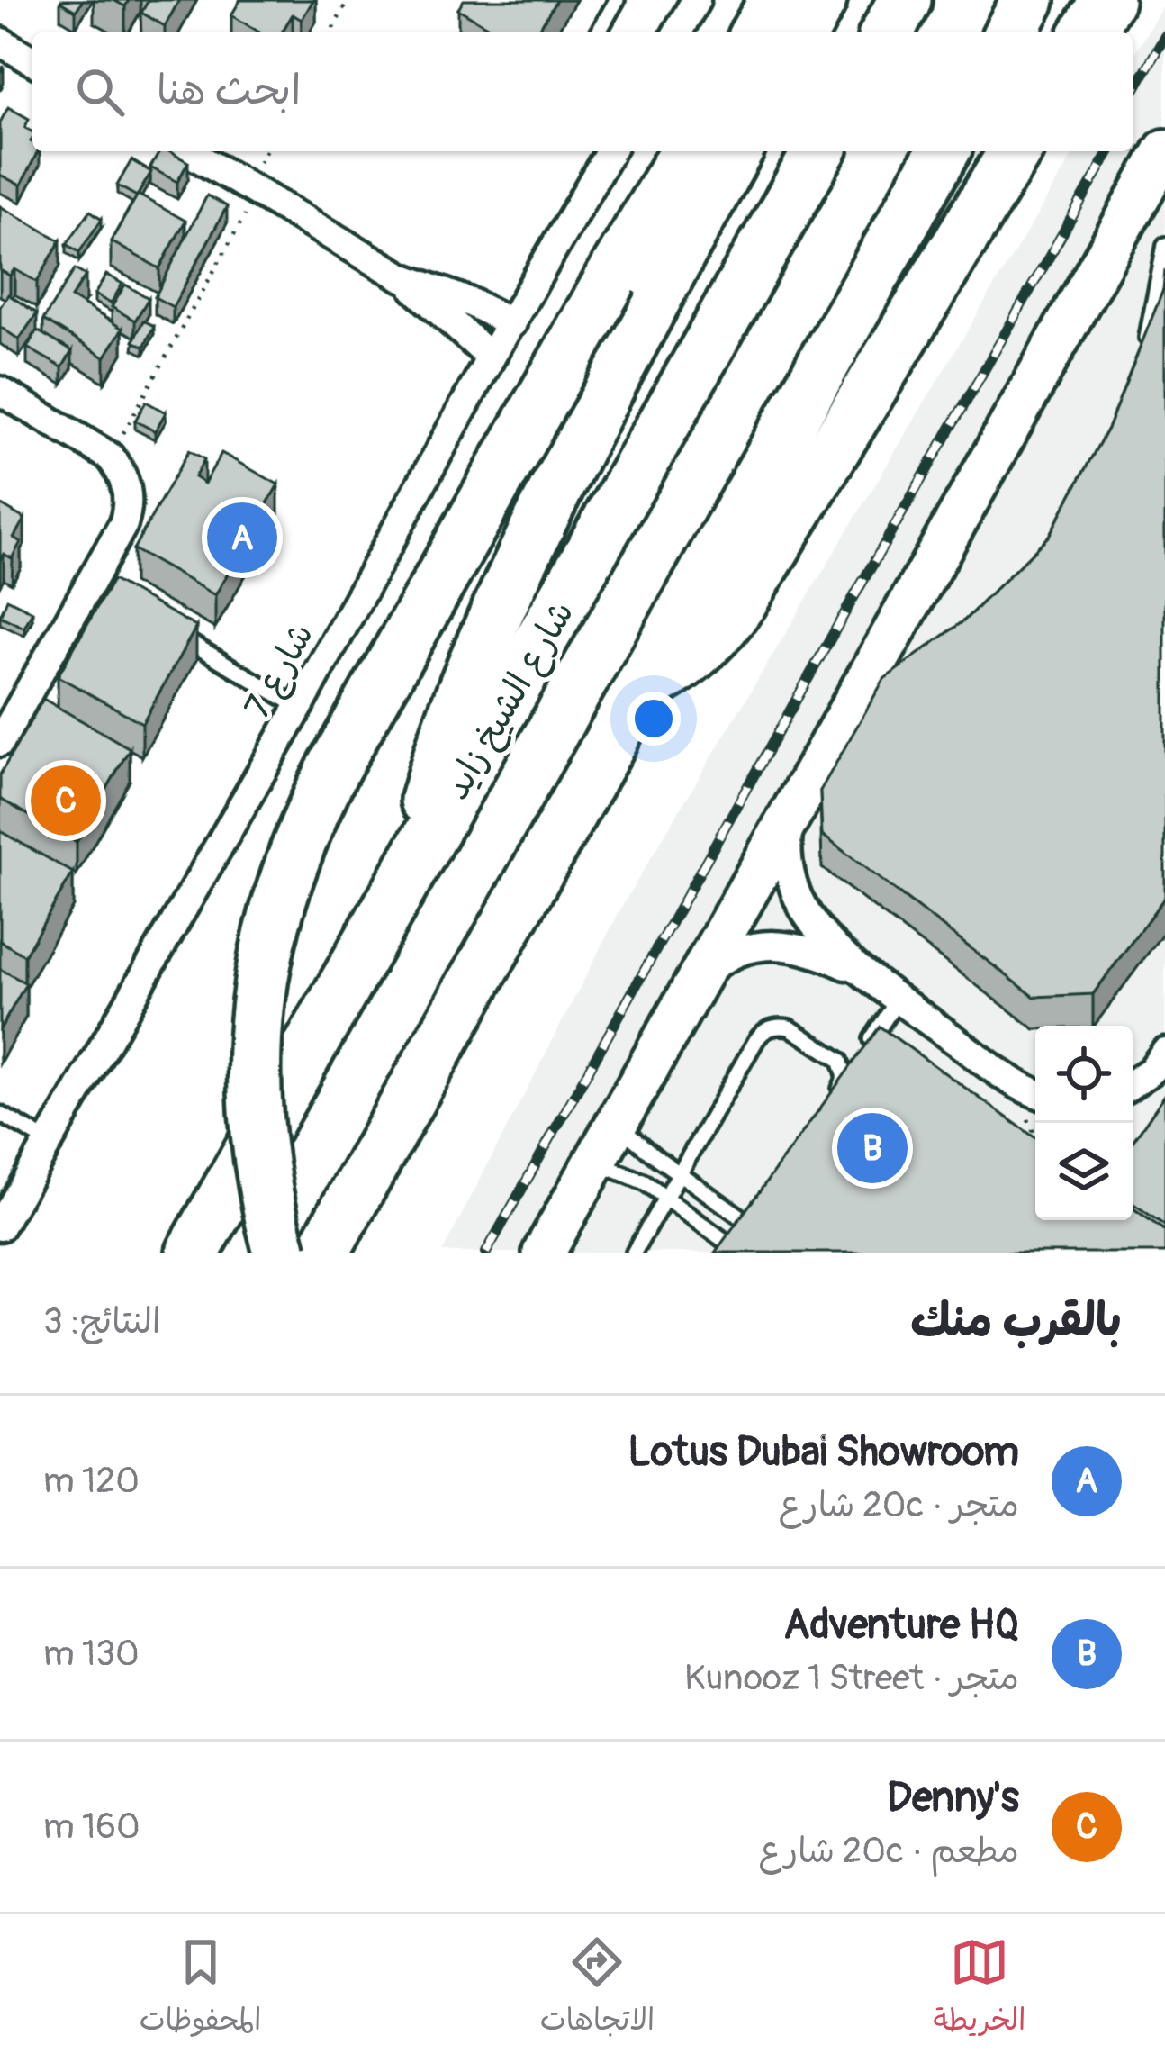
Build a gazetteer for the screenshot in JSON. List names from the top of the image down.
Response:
{
  "streets": {
    "highway": ["شارع الشيخ زايد"],
    "street": ["شارع 7"]
  },
  "page": {
    "search": "ابحث هنا",
    "pins": ["A", "C", "B"],
    "heading": ["بالقرب منك", "النتائج: 3"],
    "list": [
      {
        "mark": "A",
        "name": "Lotus Dubai Showroom",
        "note": "متجر · 20c شارع",
        "value": "120 m"
      },
      {
        "mark": "B",
        "name": "Adventure HQ",
        "note": "متجر · Kunooz 1 Street",
        "value": "130 m"
      },
      {
        "mark": "C",
        "name": "Denny's",
        "note": "مطعم · 20c شارع",
        "value": "160 m"
      }
    ],
    "nav": ["الخريطة", "الاتجاهات", "المحفوظات"]
  }
}
